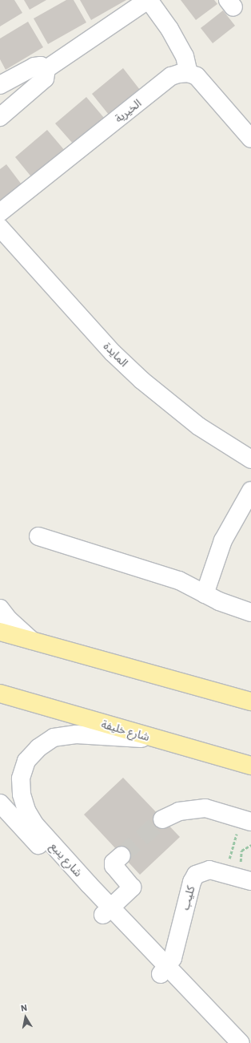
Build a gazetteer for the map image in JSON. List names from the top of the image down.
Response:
{
  "streets": {
    "main road": ["شارع خليفة"],
    "street": [
      "الخيرية",
      "المايدة",
      "شارع ينبع",
      "كليب"
    ]
  },
  "crossings": [
    ["شارع خليفة", "شارع ينبع"],
    ["شارع ينبع", "كليب"]
  ],
  "north": "top"
}
